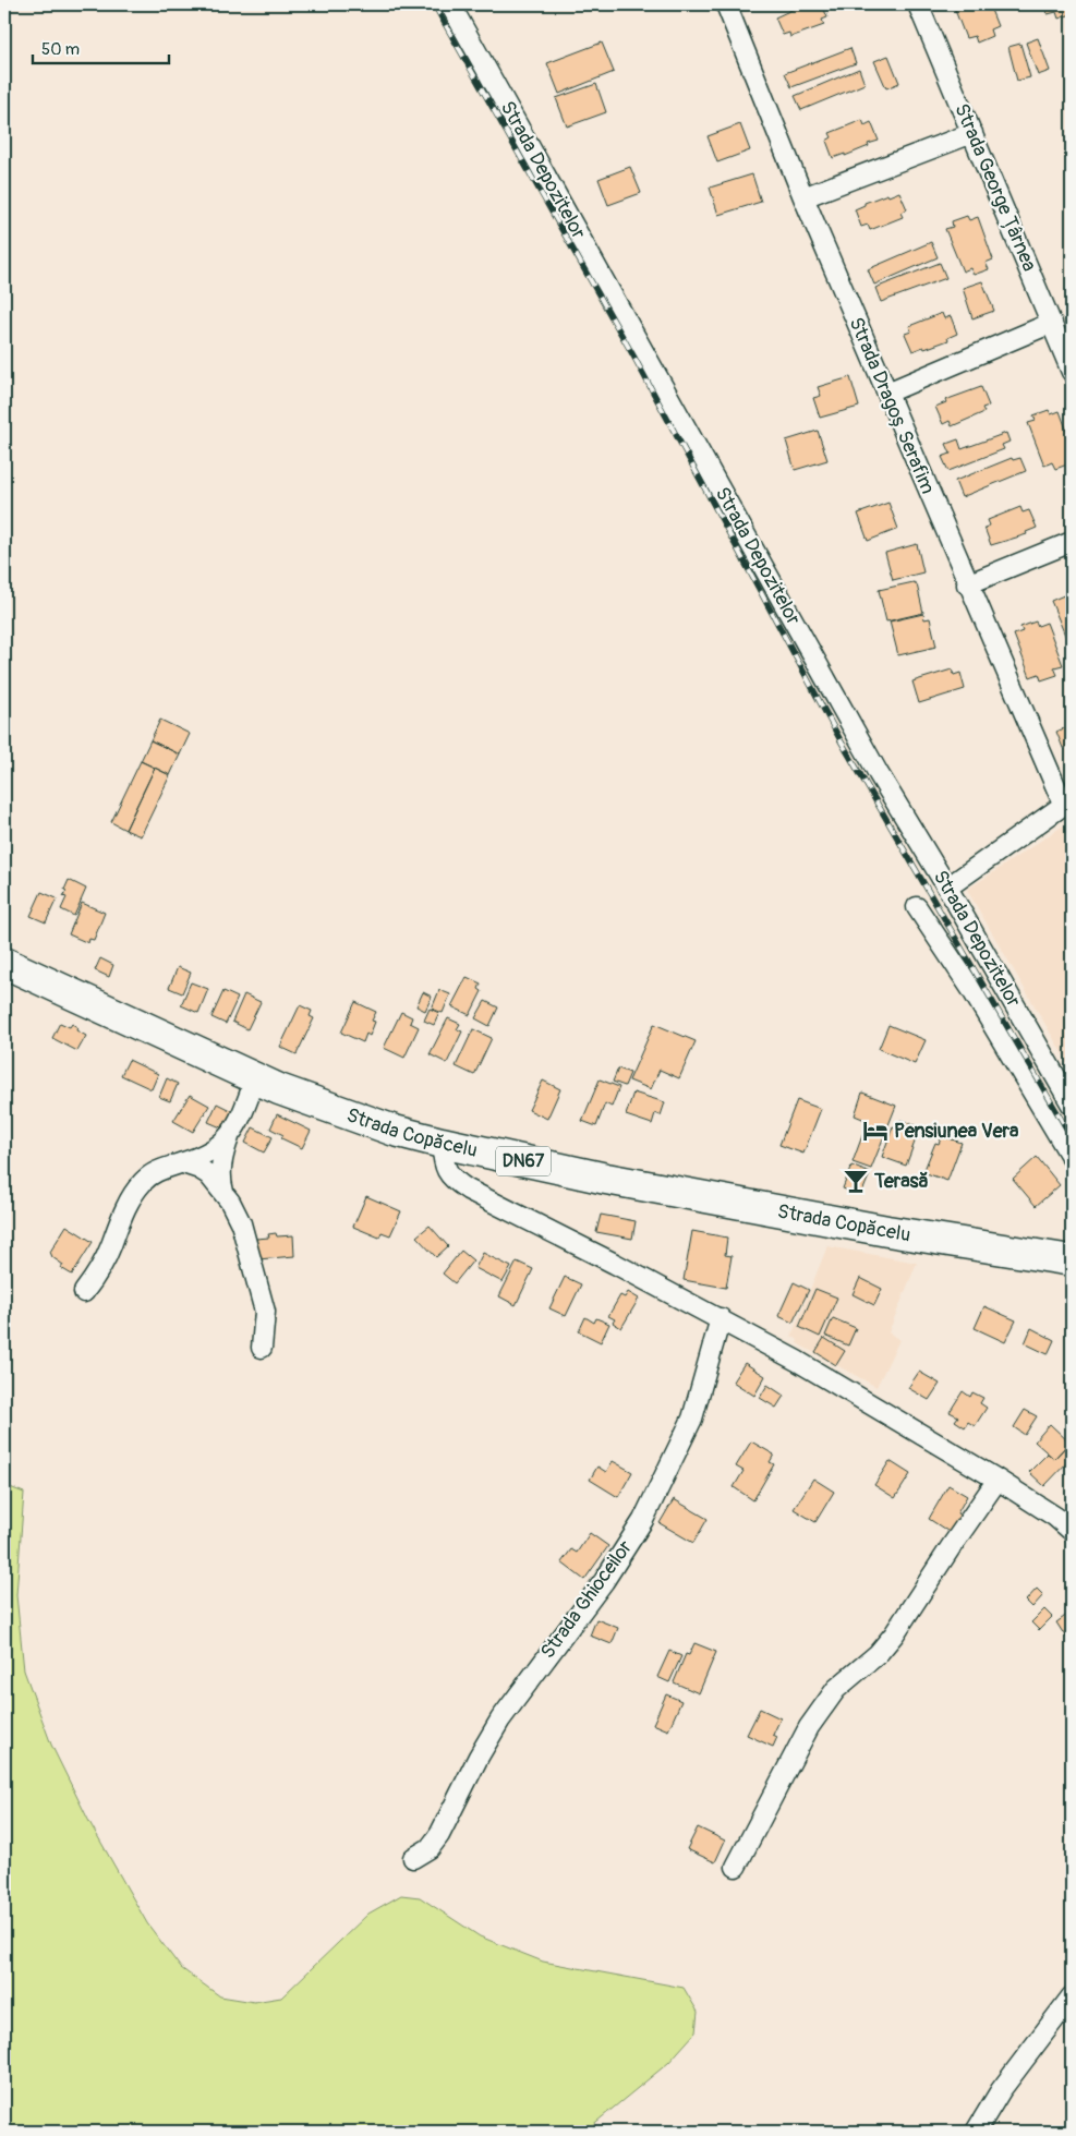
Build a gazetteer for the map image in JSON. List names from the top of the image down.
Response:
{
  "streets": {
    "main road": ["Strada Copăcelu", "DN67"],
    "street": [
      "Strada Depozitelor",
      "Strada George Țârnea",
      "Strada Dragoș Serafim",
      "Strada Ghioceilor"
    ]
  },
  "places": {
    "hotel": ["Pensiunea Vera"],
    "bar": ["Terasă"]
  },
  "scale_bar": "50 m"
}
